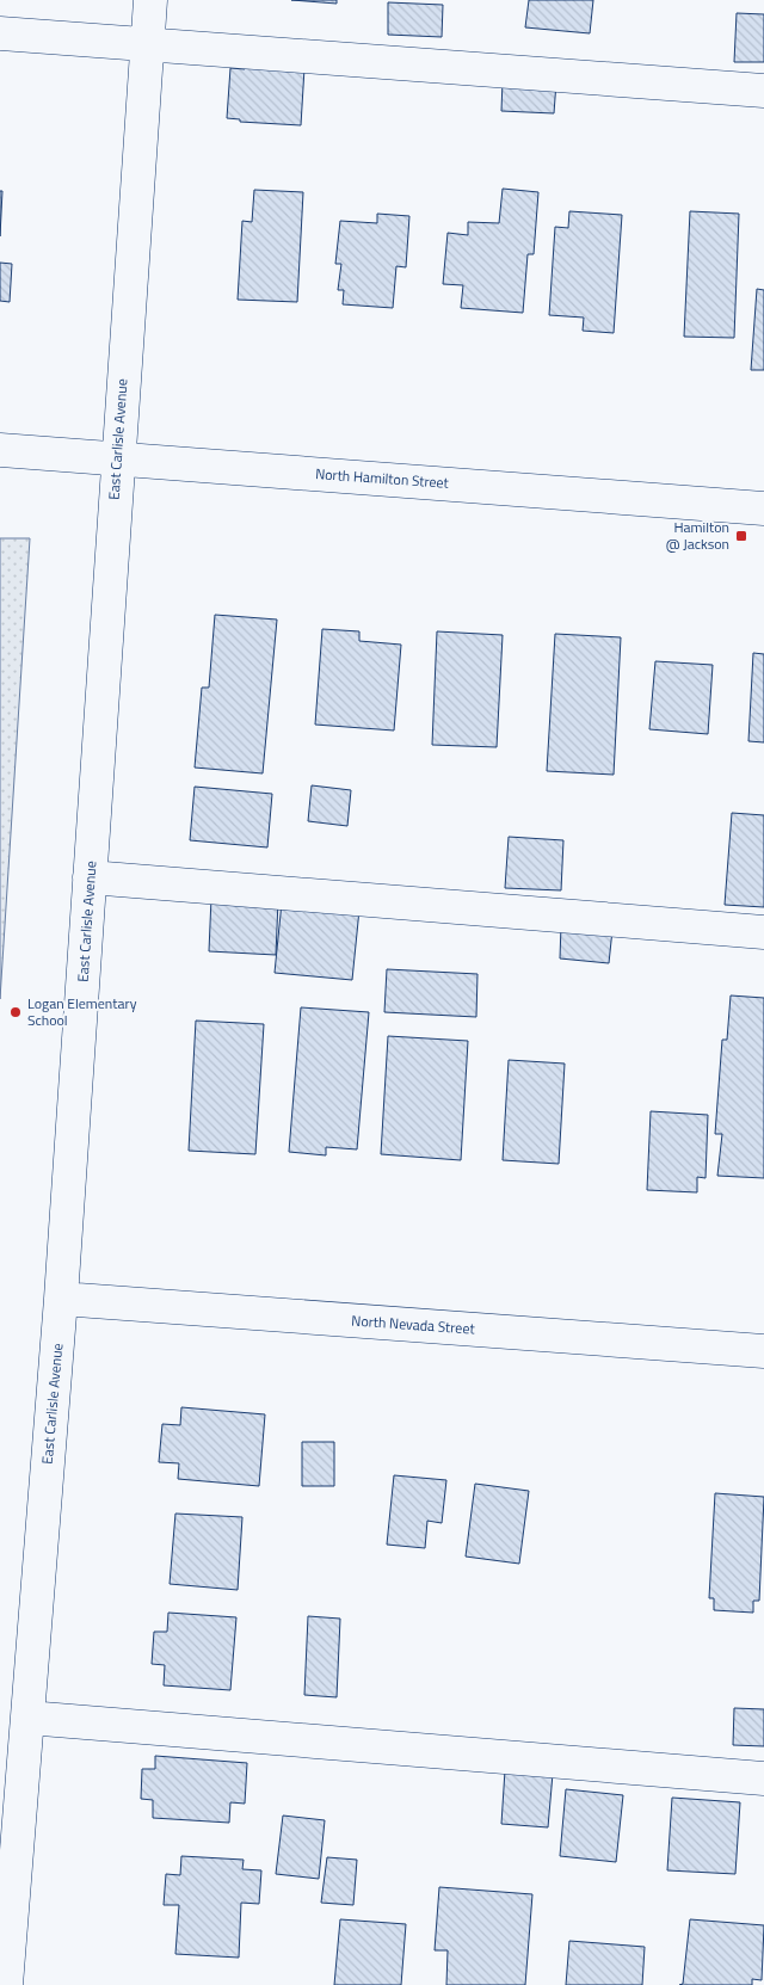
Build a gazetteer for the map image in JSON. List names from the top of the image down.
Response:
{
  "streets": {
    "street": ["East Carlisle Avenue", "North Hamilton Street", "North Nevada Street"]
  },
  "crossings": [
    ["East Carlisle Avenue", "North Hamilton Street"],
    ["East Carlisle Avenue", "North Nevada Street"]
  ],
  "places": {
    "transit": ["Hamilton @ Jackson"],
    "other": ["Logan Elementary School"]
  }
}
